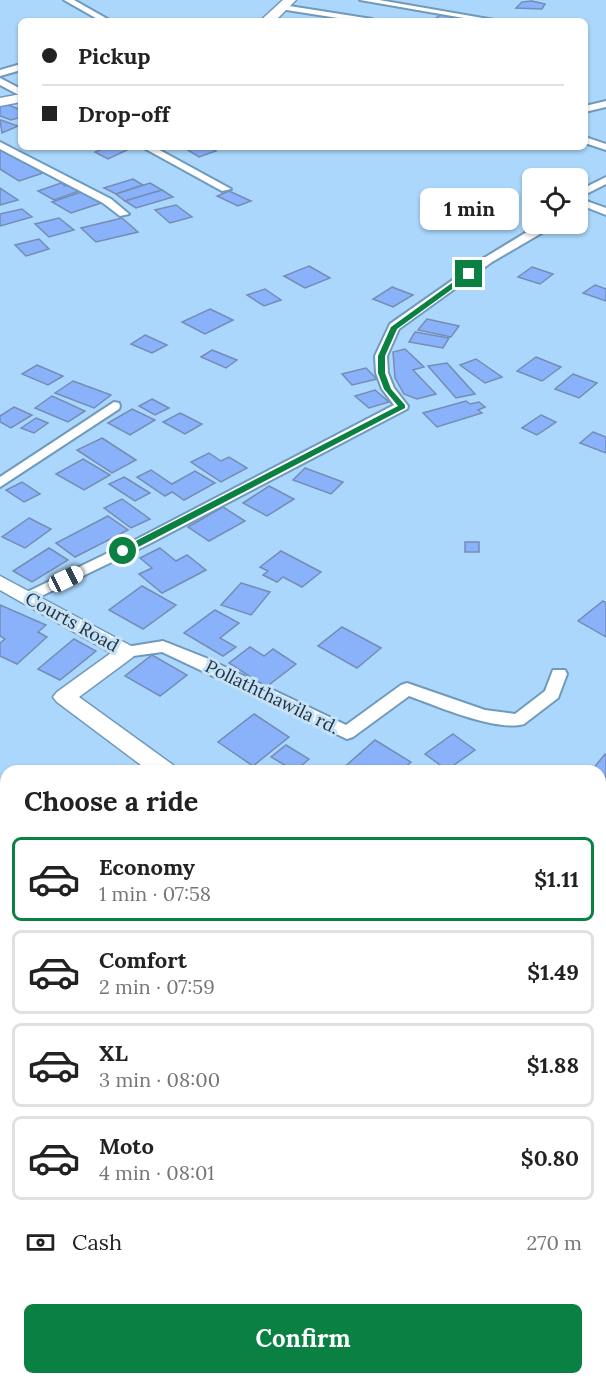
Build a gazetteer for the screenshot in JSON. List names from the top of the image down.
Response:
{
  "streets": {
    "street": ["Courts Road", "Pollaththawila rd."]
  },
  "crossings": [
    ["Courts Road", "Pollaththawila rd."]
  ],
  "page": {
    "banner": ["Pickup", "Drop-off"],
    "bubble": "1 min",
    "heading": "Choose a ride",
    "list": [
      {
        "name": "Economy",
        "note": "1 min · 07:58",
        "value": "$1.11"
      },
      {
        "name": "Comfort",
        "note": "2 min · 07:59",
        "value": "$1.49"
      },
      {
        "name": "XL",
        "note": "3 min · 08:00",
        "value": "$1.88"
      },
      {
        "name": "Moto",
        "note": "4 min · 08:01",
        "value": "$0.80"
      }
    ],
    "pay": ["Cash", "270 m"],
    "buttons": "Confirm"
  }
}
